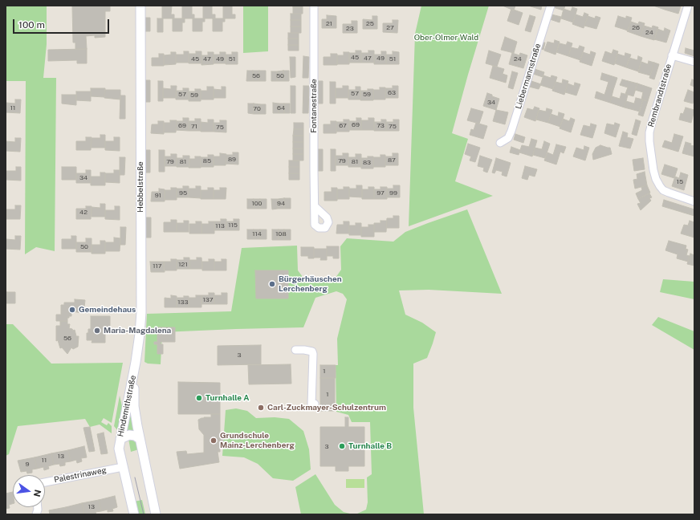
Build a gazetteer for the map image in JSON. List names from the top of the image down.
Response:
{
  "streets": {
    "street": [
      "Liebermannstraße",
      "Rembrandtstraße",
      "Fontanestraße",
      "Hebbelstraße",
      "Hindemithstraße",
      "Palestrinaweg"
    ]
  },
  "crossings": [
    ["Hebbelstraße", "Hindemithstraße"],
    ["Hindemithstraße", "Palestrinaweg"]
  ],
  "parks": ["Ober-Olmer Wald"],
  "places": [
    "Bürgerhäuschen Lerchenberg",
    "Gemeindehaus",
    "Maria-Magdalena",
    "Turnhalle A",
    "Carl-Zuckmayer-Schulzentrum",
    "Grundschule Mainz-Lerchenberg",
    "Turnhalle B"
  ],
  "house_numbers": [
    "21",
    "25",
    "27",
    "26",
    "23",
    "24",
    "45",
    "47",
    "49",
    "45",
    "47",
    "49",
    "51",
    "51",
    "24",
    "56",
    "50",
    "63",
    "57",
    "57",
    "59",
    "59",
    "34",
    "11",
    "64",
    "70",
    "69",
    "69",
    "67",
    "73",
    "71",
    "75",
    "75",
    "89",
    "87",
    "85",
    "79",
    "79",
    "81",
    "81",
    "83",
    "34",
    "15",
    "95",
    "97",
    "99",
    "91",
    "100",
    "94",
    "42",
    "115",
    "113",
    "114",
    "108",
    "50",
    "121",
    "117",
    "137",
    "133",
    "56",
    "3",
    "1",
    "1",
    "3",
    "13",
    "11",
    "9",
    "13"
  ],
  "scale_bar": "100 m",
  "north": "right"
}
